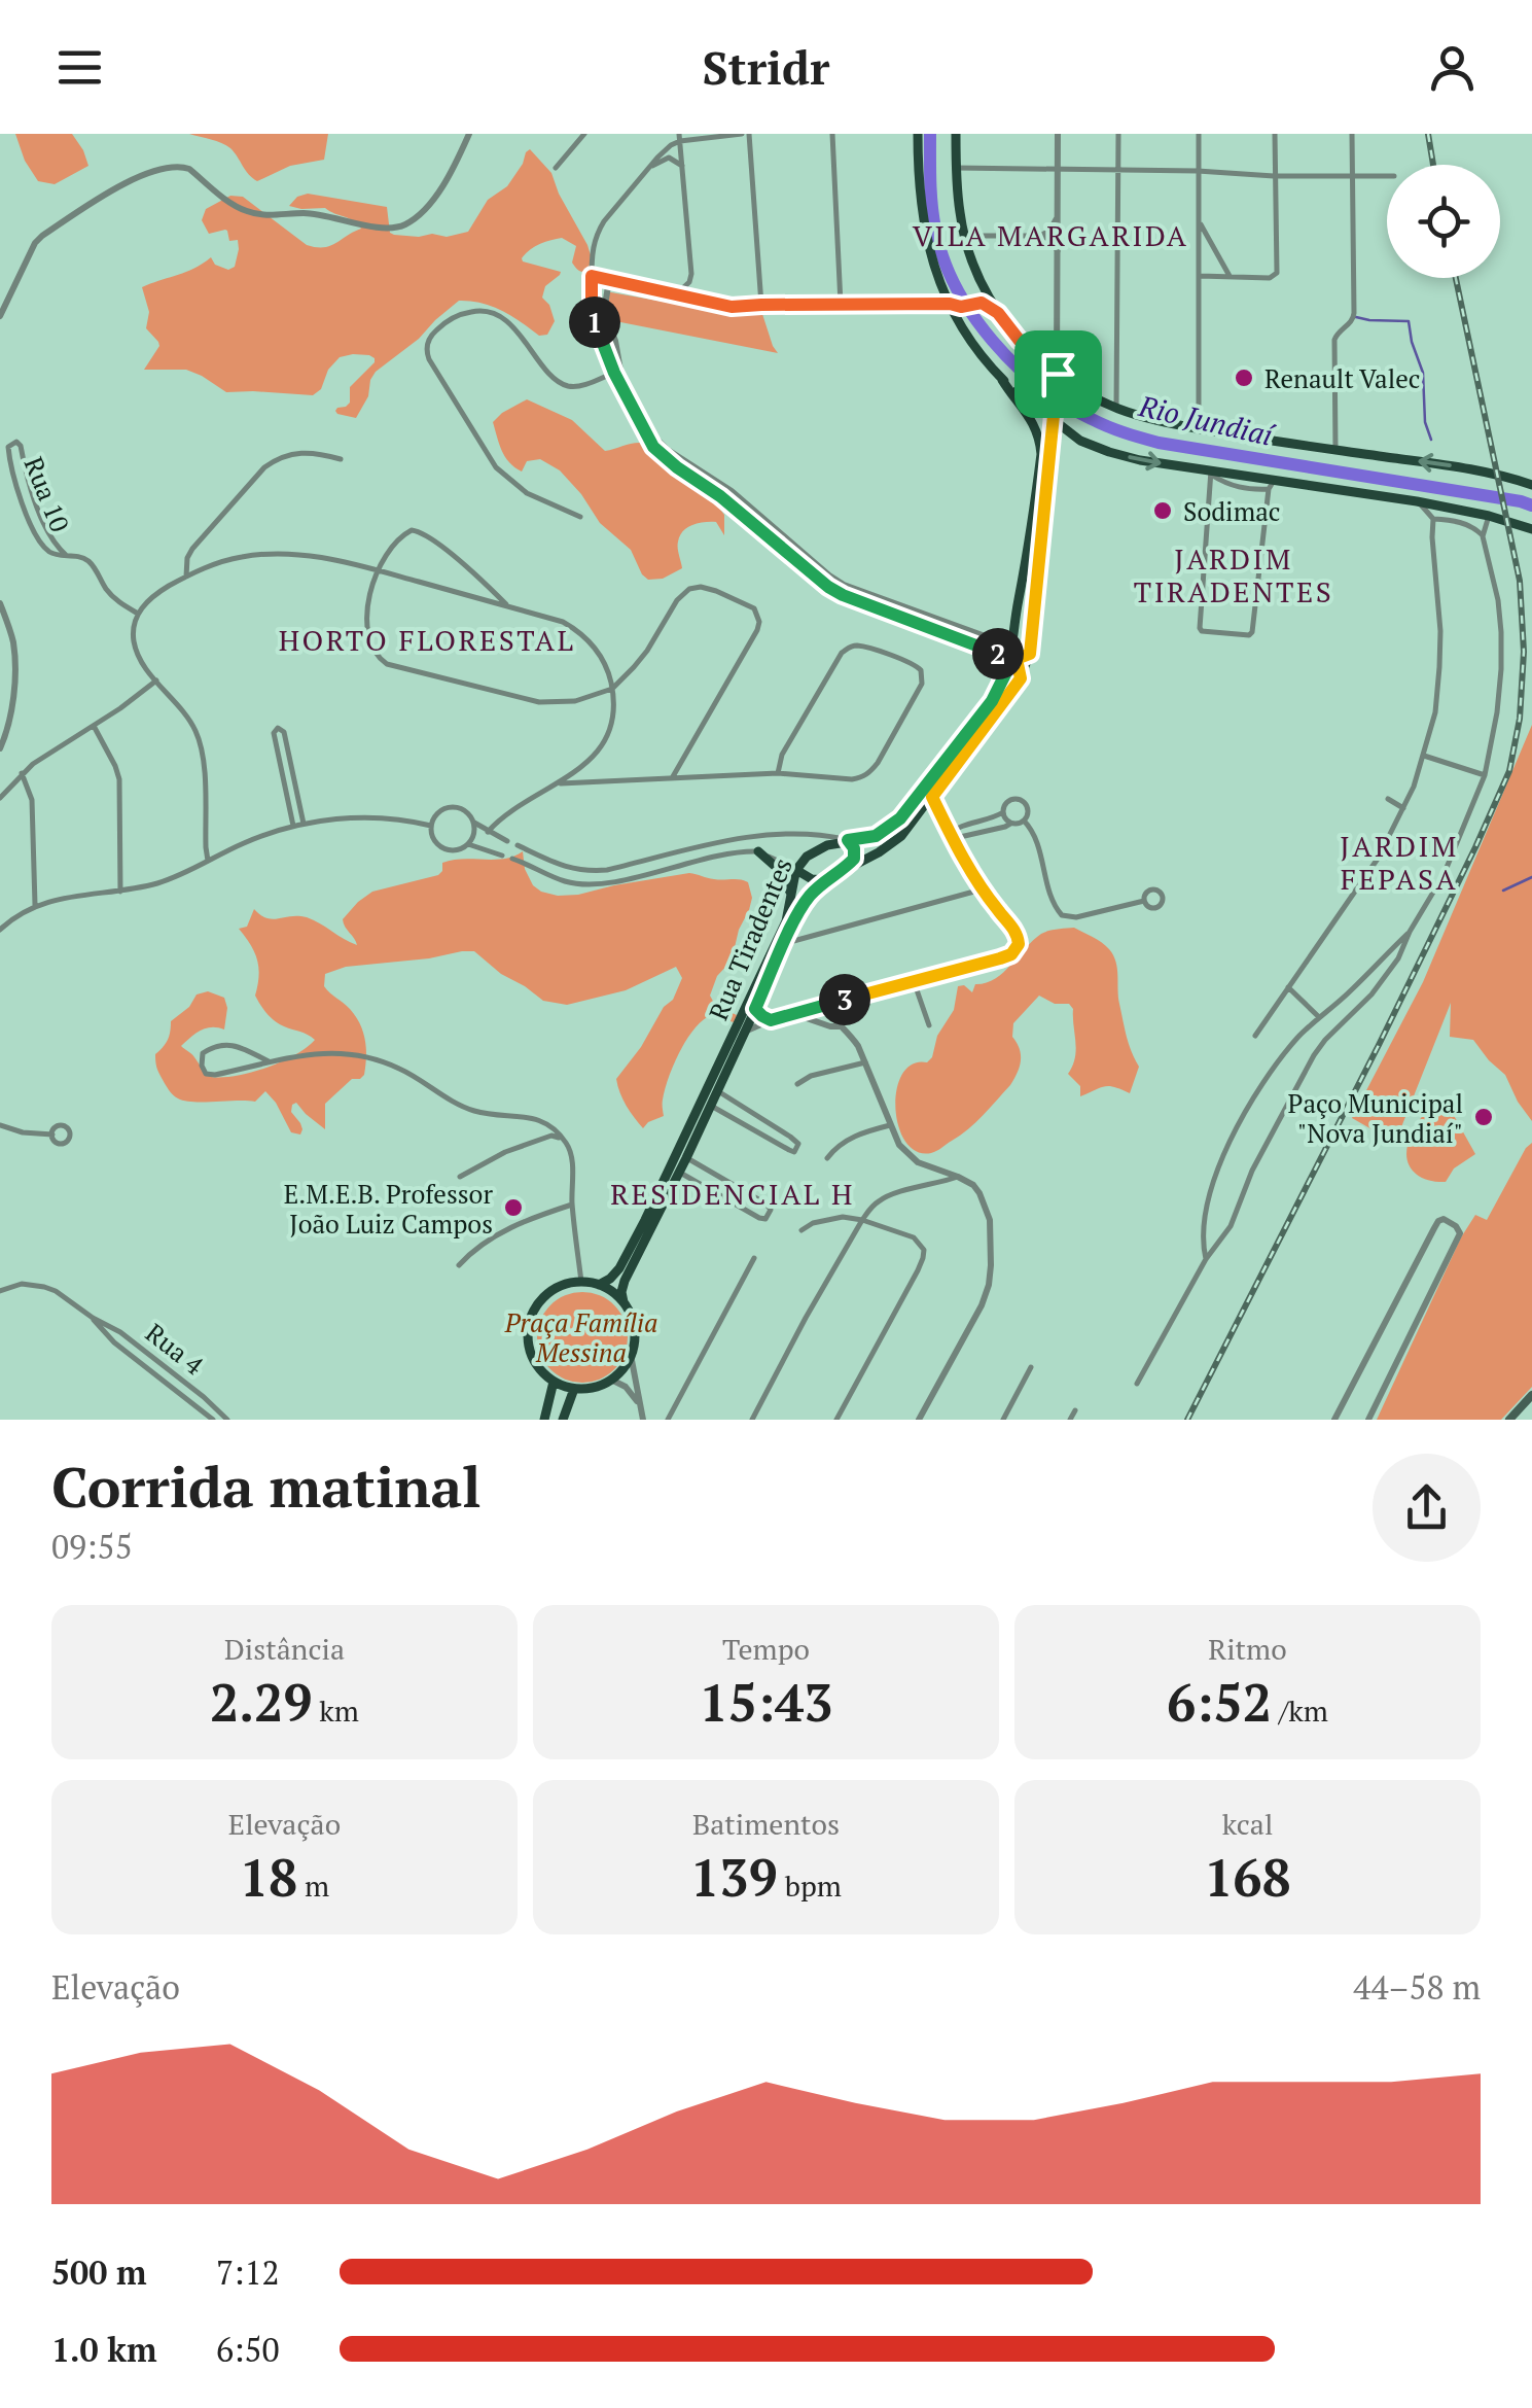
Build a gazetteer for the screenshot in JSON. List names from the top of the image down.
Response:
{
  "streets": {
    "main road": ["Rua Tiradentes"],
    "street": ["Rua 10", "Rua 4"]
  },
  "districts": [
    "VILA MARGARIDA",
    "JARDIM TIRADENTES",
    "HORTO FLORESTAL",
    "JARDIM FEPASA",
    "RESIDENCIAL H"
  ],
  "water": ["Rio Jundiaí"],
  "parks": ["Praça Família Messina"],
  "places": [
    "Renault Valec",
    "Sodimac",
    "Paço Municipal \"Nova Jundiaí\"",
    "E.M.E.B. Professor João Luiz Campos"
  ],
  "page": {
    "header": "Stridr",
    "pins": ["1", "2", "3"],
    "heading": ["Corrida matinal", "09:55"],
    "stats": [
      ["Distância", "2.29 km"],
      ["Tempo", "15:43"],
      ["Ritmo", "6:52 /km"],
      ["Elevação", "18 m"],
      ["Batimentos", "139 bpm"],
      ["kcal", "168"]
    ],
    "chart": ["Elevação", "44–58 m"],
    "list": [
      {
        "name": "500 m",
        "note": "7:12"
      },
      {
        "name": "1.0 km",
        "note": "6:50"
      }
    ]
  }
}
